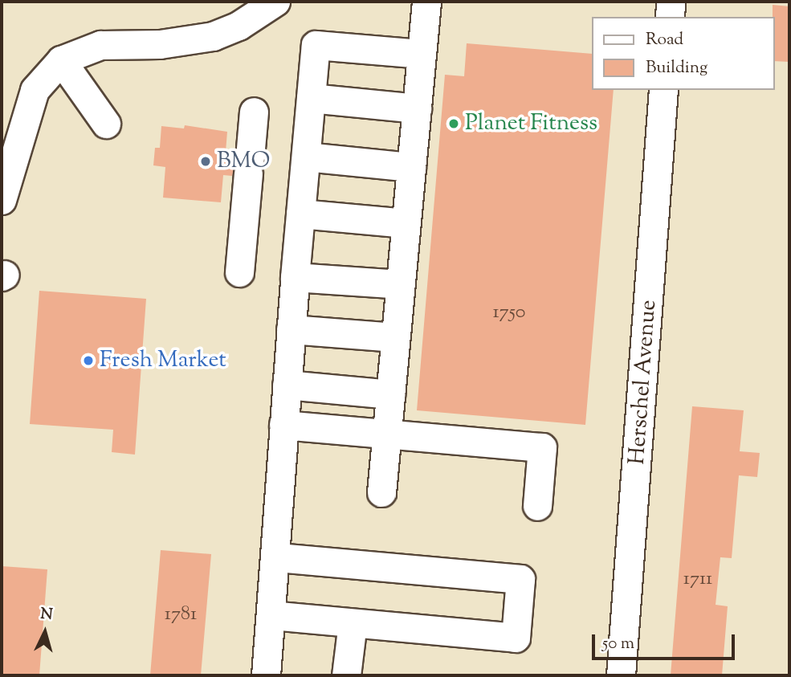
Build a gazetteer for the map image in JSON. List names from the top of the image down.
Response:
{
  "streets": {
    "street": ["Herschel Avenue"]
  },
  "places": ["Planet Fitness", "BMO", "Fresh Market"],
  "house_numbers": ["1750", "1711", "1781"],
  "legend": ["Road", "Building"],
  "scale_bar": "50 m",
  "north": "top"
}
